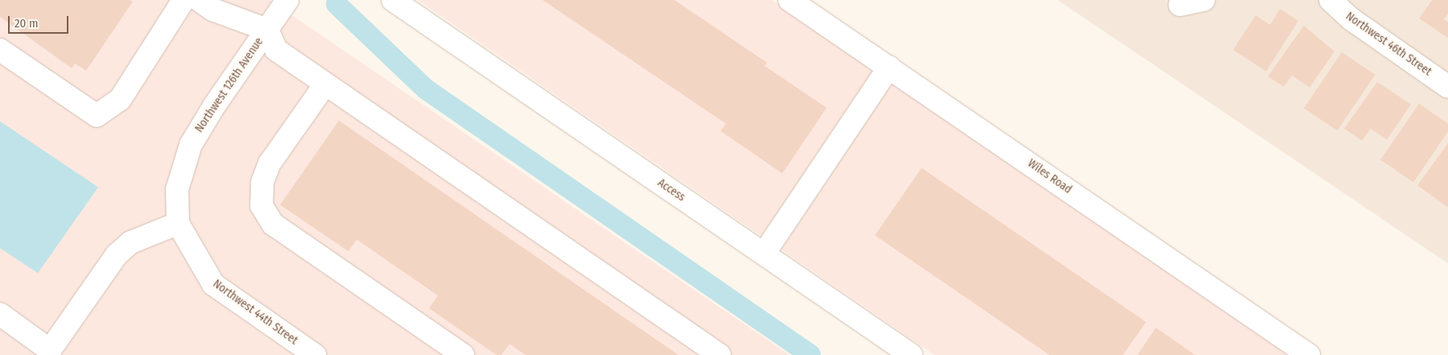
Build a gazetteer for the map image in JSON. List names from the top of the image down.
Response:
{
  "streets": {
    "street": [
      "Northwest 46th Street",
      "Northwest 126th Avenue",
      "Wiles Road",
      "Access",
      "Northwest 44th Street"
    ]
  },
  "crossings": [
    ["Northwest 126th Avenue", "Northwest 44th Street"]
  ],
  "scale_bar": "20 m"
}
